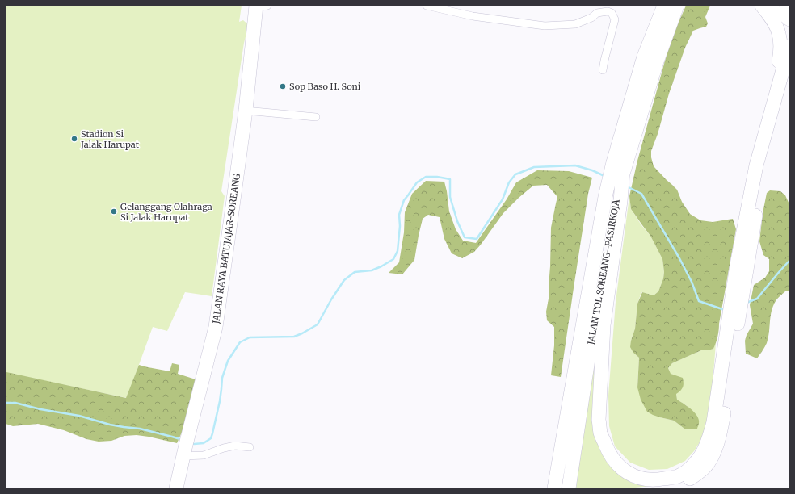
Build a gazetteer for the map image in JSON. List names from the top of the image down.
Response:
{
  "streets": {
    "highway": ["JALAN RAYA BATUJAJAR-SOREANG", "JALAN TOL SOREANG–PASIRKOJA"]
  },
  "places": ["Sop Baso H. Soni", "Stadion Si Jalak Harupat", "Gelanggang Olahraga Si Jalak Harupat"]
}
